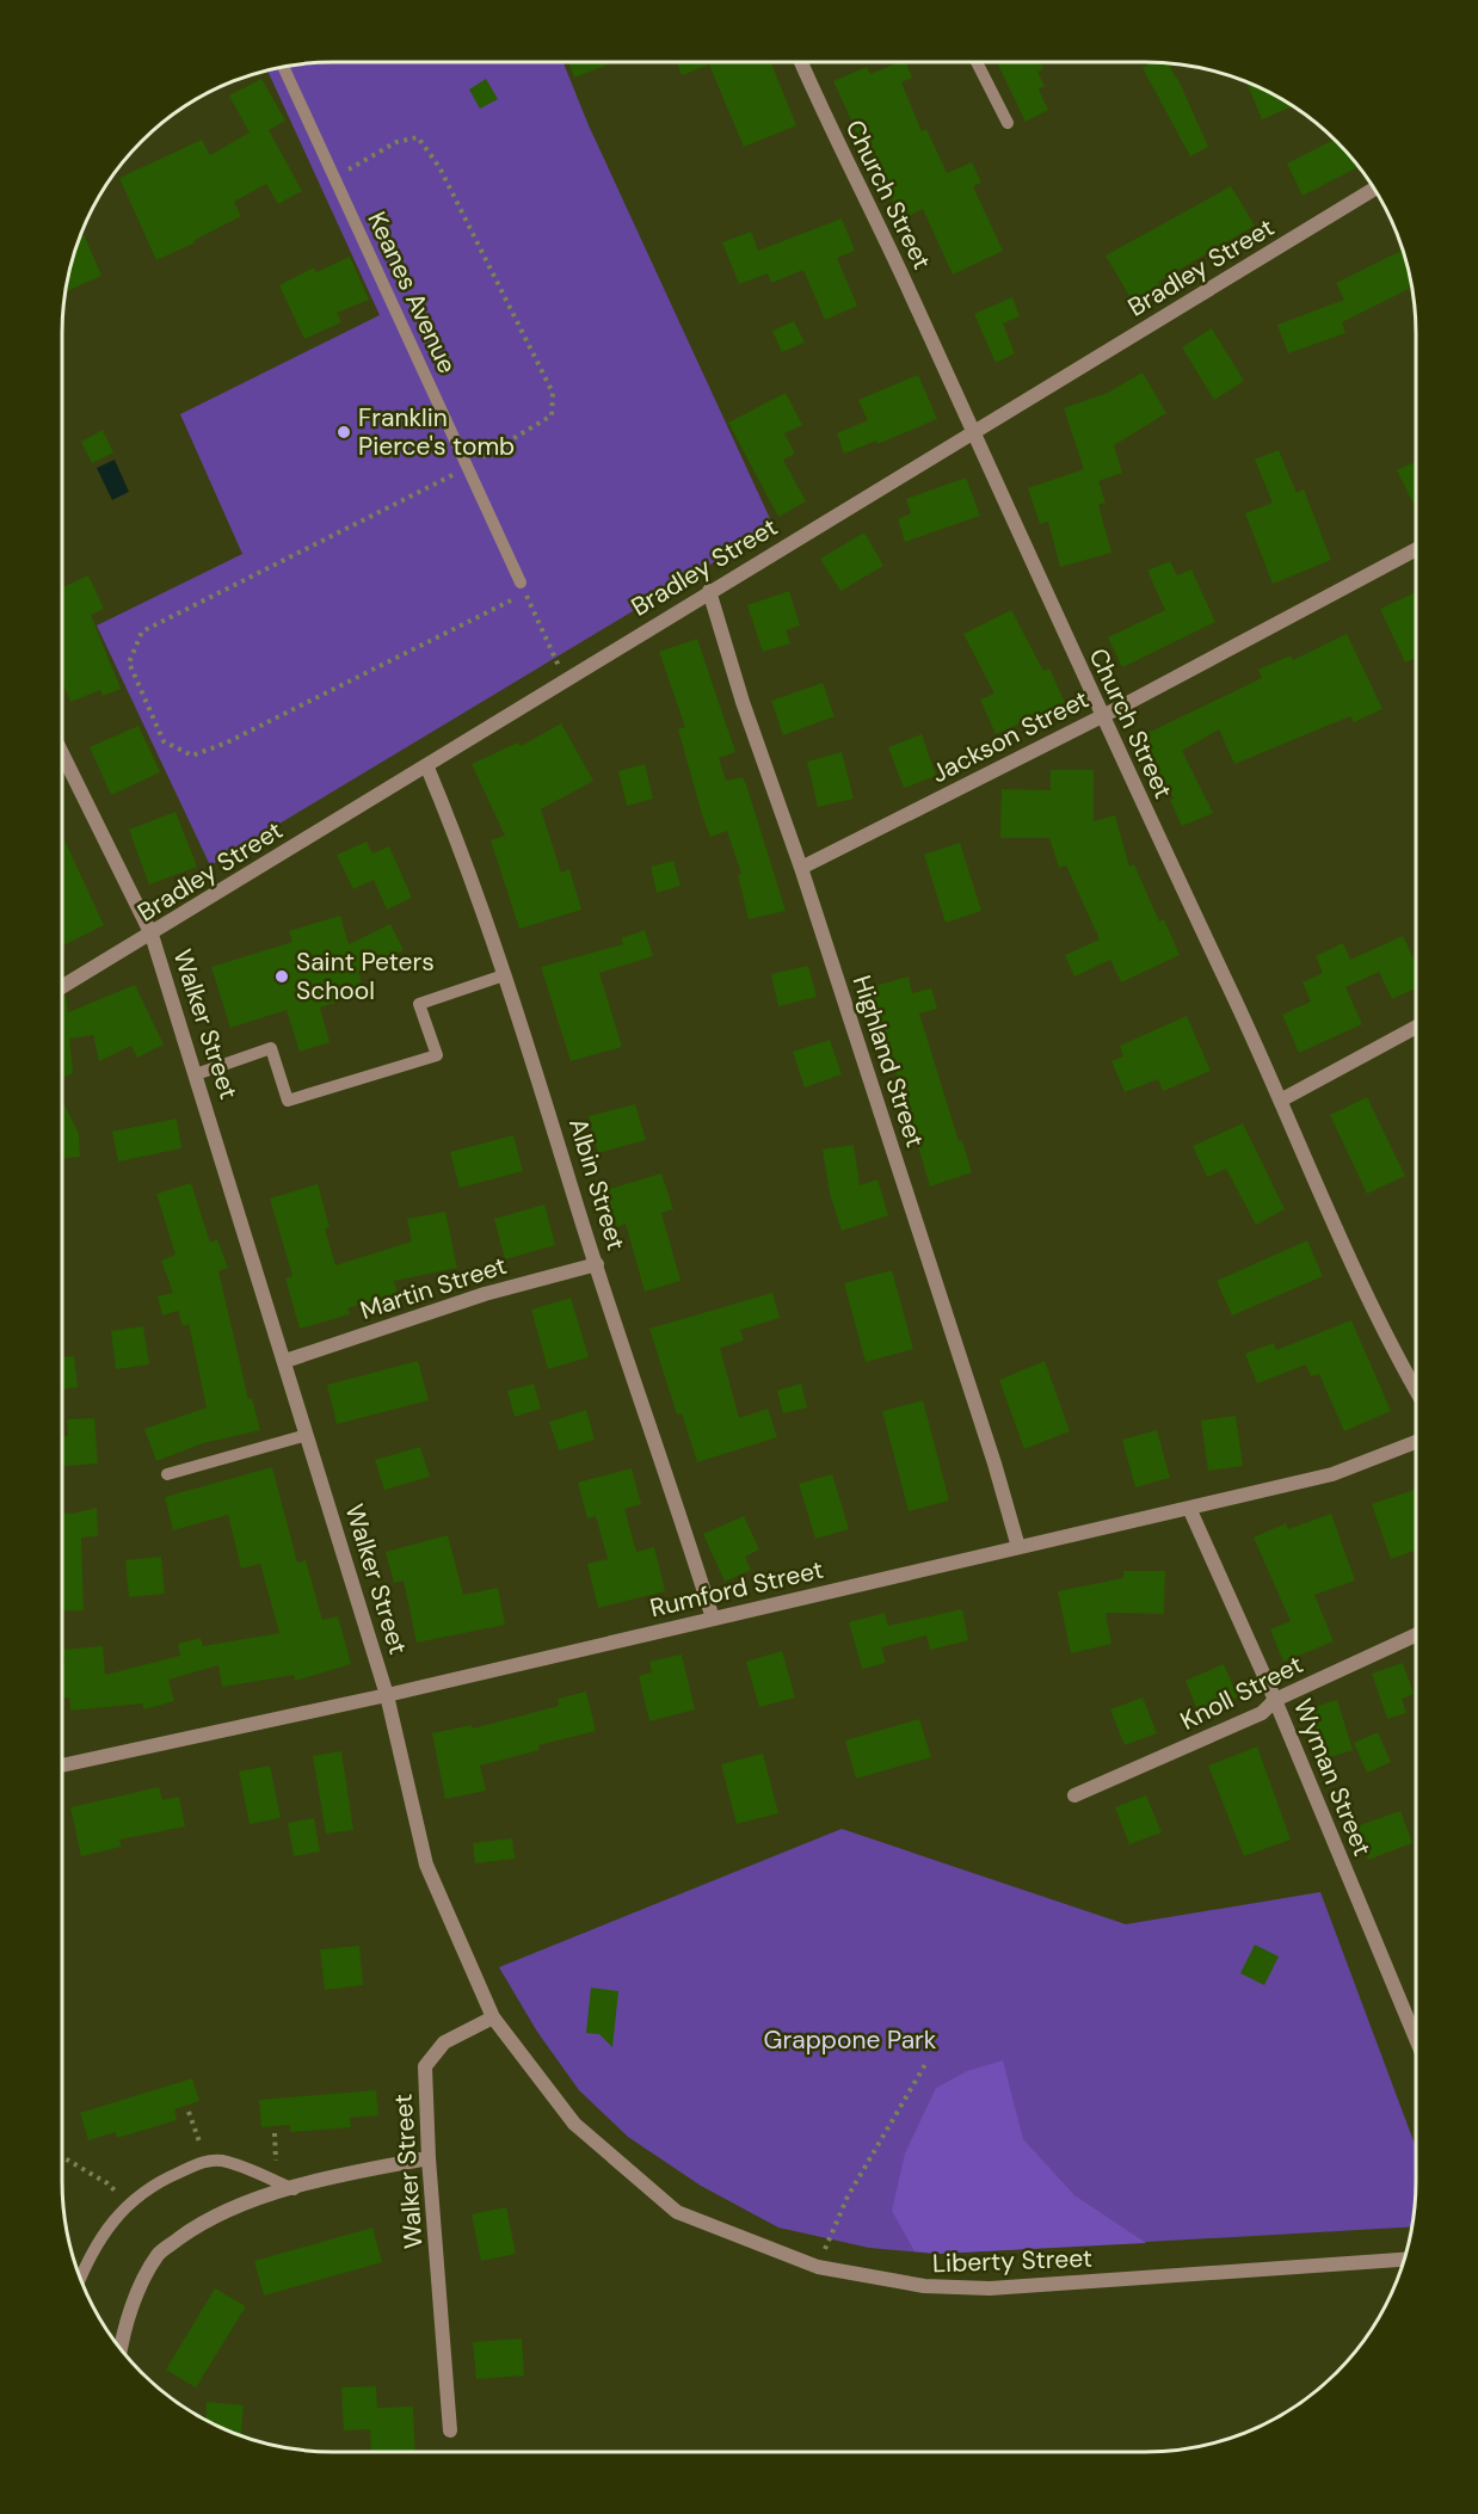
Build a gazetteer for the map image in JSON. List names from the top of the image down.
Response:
{
  "streets": {
    "street": [
      "Church Street",
      "Bradley Street",
      "Jackson Street",
      "Walker Street",
      "Highland Street",
      "Albin Street",
      "Martin Street",
      "Rumford Street",
      "Knoll Street",
      "Wyman Street",
      "Liberty Street"
    ],
    "lane": ["Keanes Avenue"]
  },
  "crossings": [
    ["Church Street", "Bradley Street"],
    ["Church Street", "Jackson Street"],
    ["Bradley Street", "Walker Street"],
    ["Bradley Street", "Highland Street"],
    ["Bradley Street", "Albin Street"],
    ["Jackson Street", "Highland Street"],
    ["Walker Street", "Martin Street"],
    ["Walker Street", "Rumford Street"],
    ["Walker Street", "Liberty Street"],
    ["Highland Street", "Rumford Street"],
    ["Albin Street", "Martin Street"],
    ["Albin Street", "Rumford Street"],
    ["Rumford Street", "Wyman Street"],
    ["Knoll Street", "Wyman Street"]
  ],
  "parks": ["Grappone Park"],
  "places": ["Franklin Pierce's tomb", "Saint Peters School"]
}
